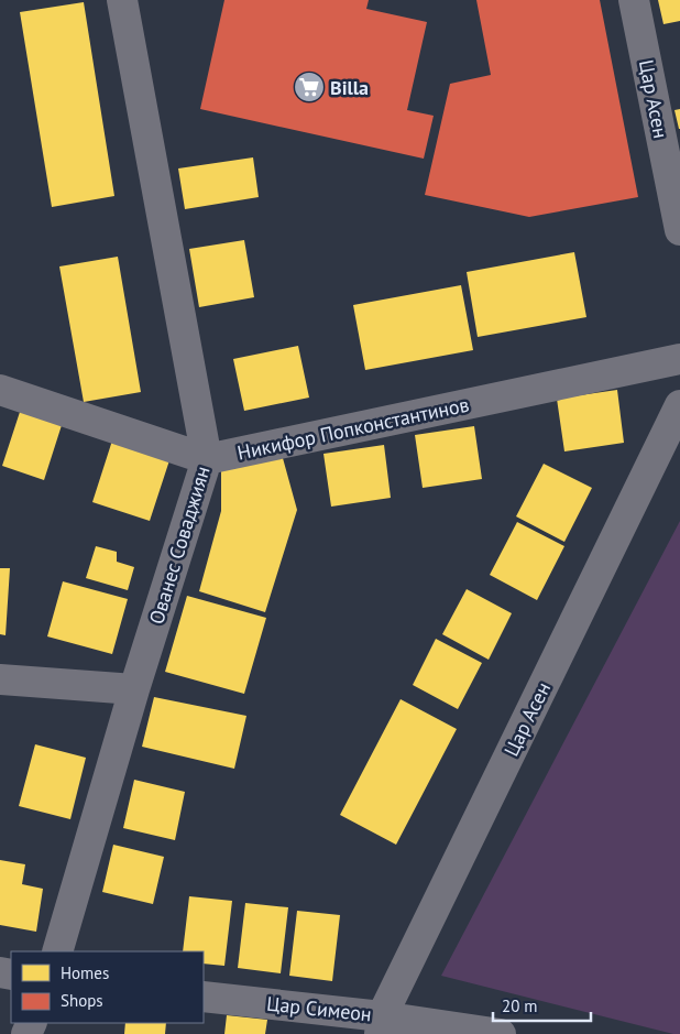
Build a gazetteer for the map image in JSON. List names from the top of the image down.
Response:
{
  "streets": {
    "street": [
      "Цар Асен",
      "Никифор Попконстантинов",
      "Ованес Соваджиян",
      "Цар Симеон"
    ]
  },
  "crossings": [
    ["Цар Асен", "Цар Симеон"],
    ["Никифор Попконстантинов", "Ованес Соваджиян"]
  ],
  "places": {
    "supermarket": ["Billa"]
  },
  "legend": ["Homes", "Shops"],
  "scale_bar": "20 m"
}
